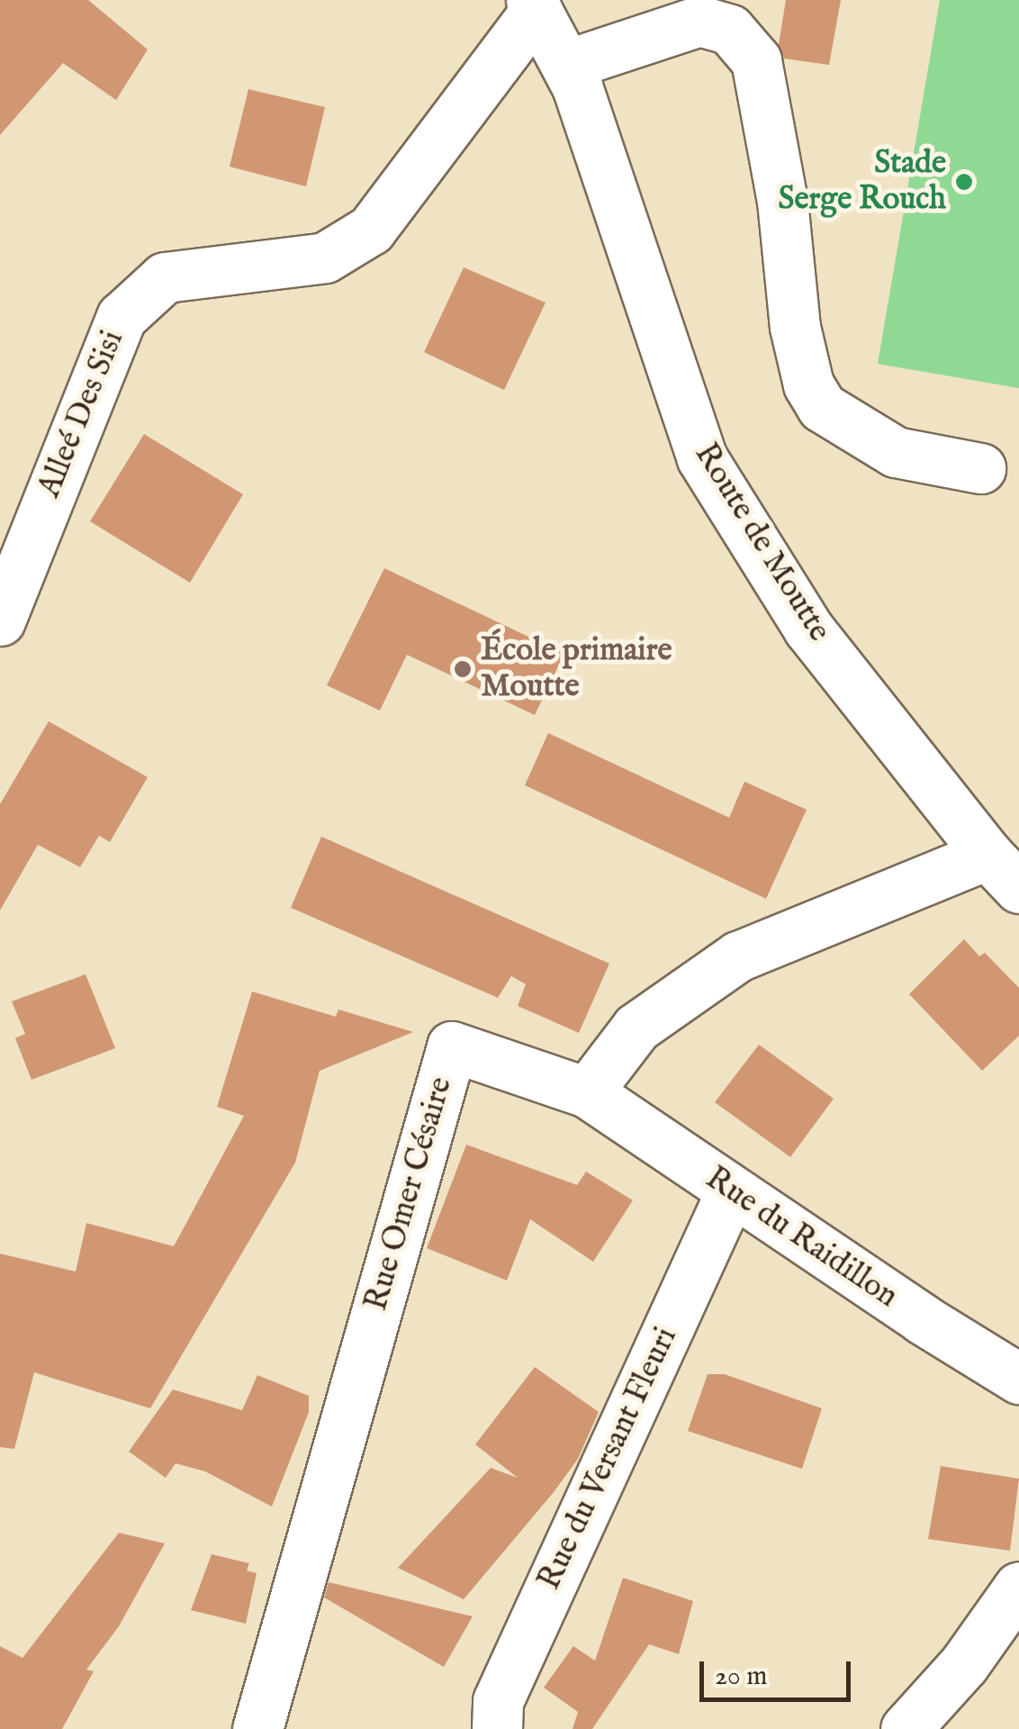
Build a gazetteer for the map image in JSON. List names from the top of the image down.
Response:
{
  "streets": {
    "street": [
      "Alleé Des Sisi",
      "Route de Moutte",
      "Rue Omer Césaire",
      "Rue du Raidillon",
      "Rue du Versant Fleuri"
    ]
  },
  "crossings": [
    ["Alleé Des Sisi", "Route de Moutte"],
    ["Rue Omer Césaire", "Rue du Raidillon"],
    ["Rue du Raidillon", "Rue du Versant Fleuri"]
  ],
  "places": ["Stade Serge Rouch", "École primaire Moutte"],
  "scale_bar": "20 m"
}
